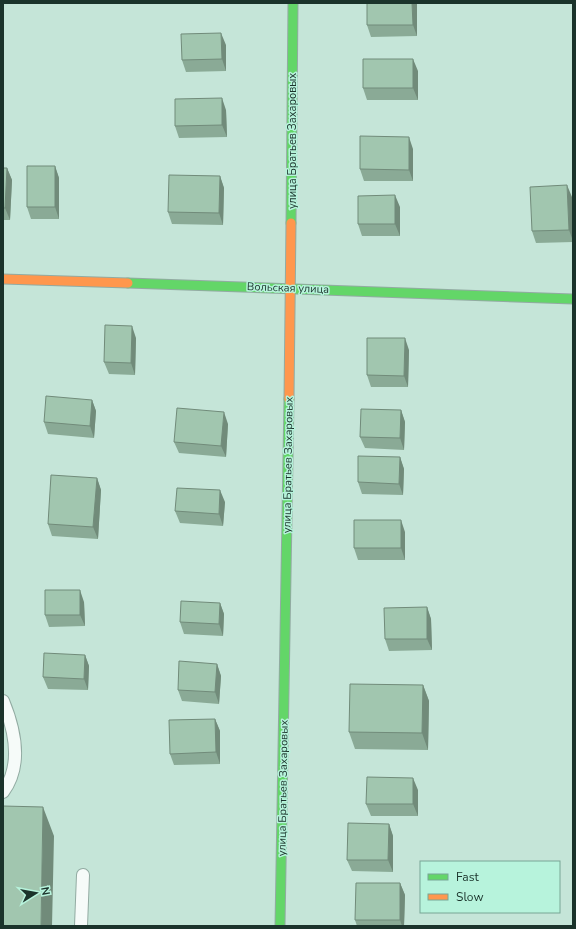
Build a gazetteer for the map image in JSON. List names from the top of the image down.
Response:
{
  "streets": {
    "main road": ["улица Братьев Захаровых", "Вольская улица"]
  },
  "crossings": [
    ["улица Братьев Захаровых", "Вольская улица"]
  ],
  "legend": ["Fast", "Slow"],
  "north": "right"
}
